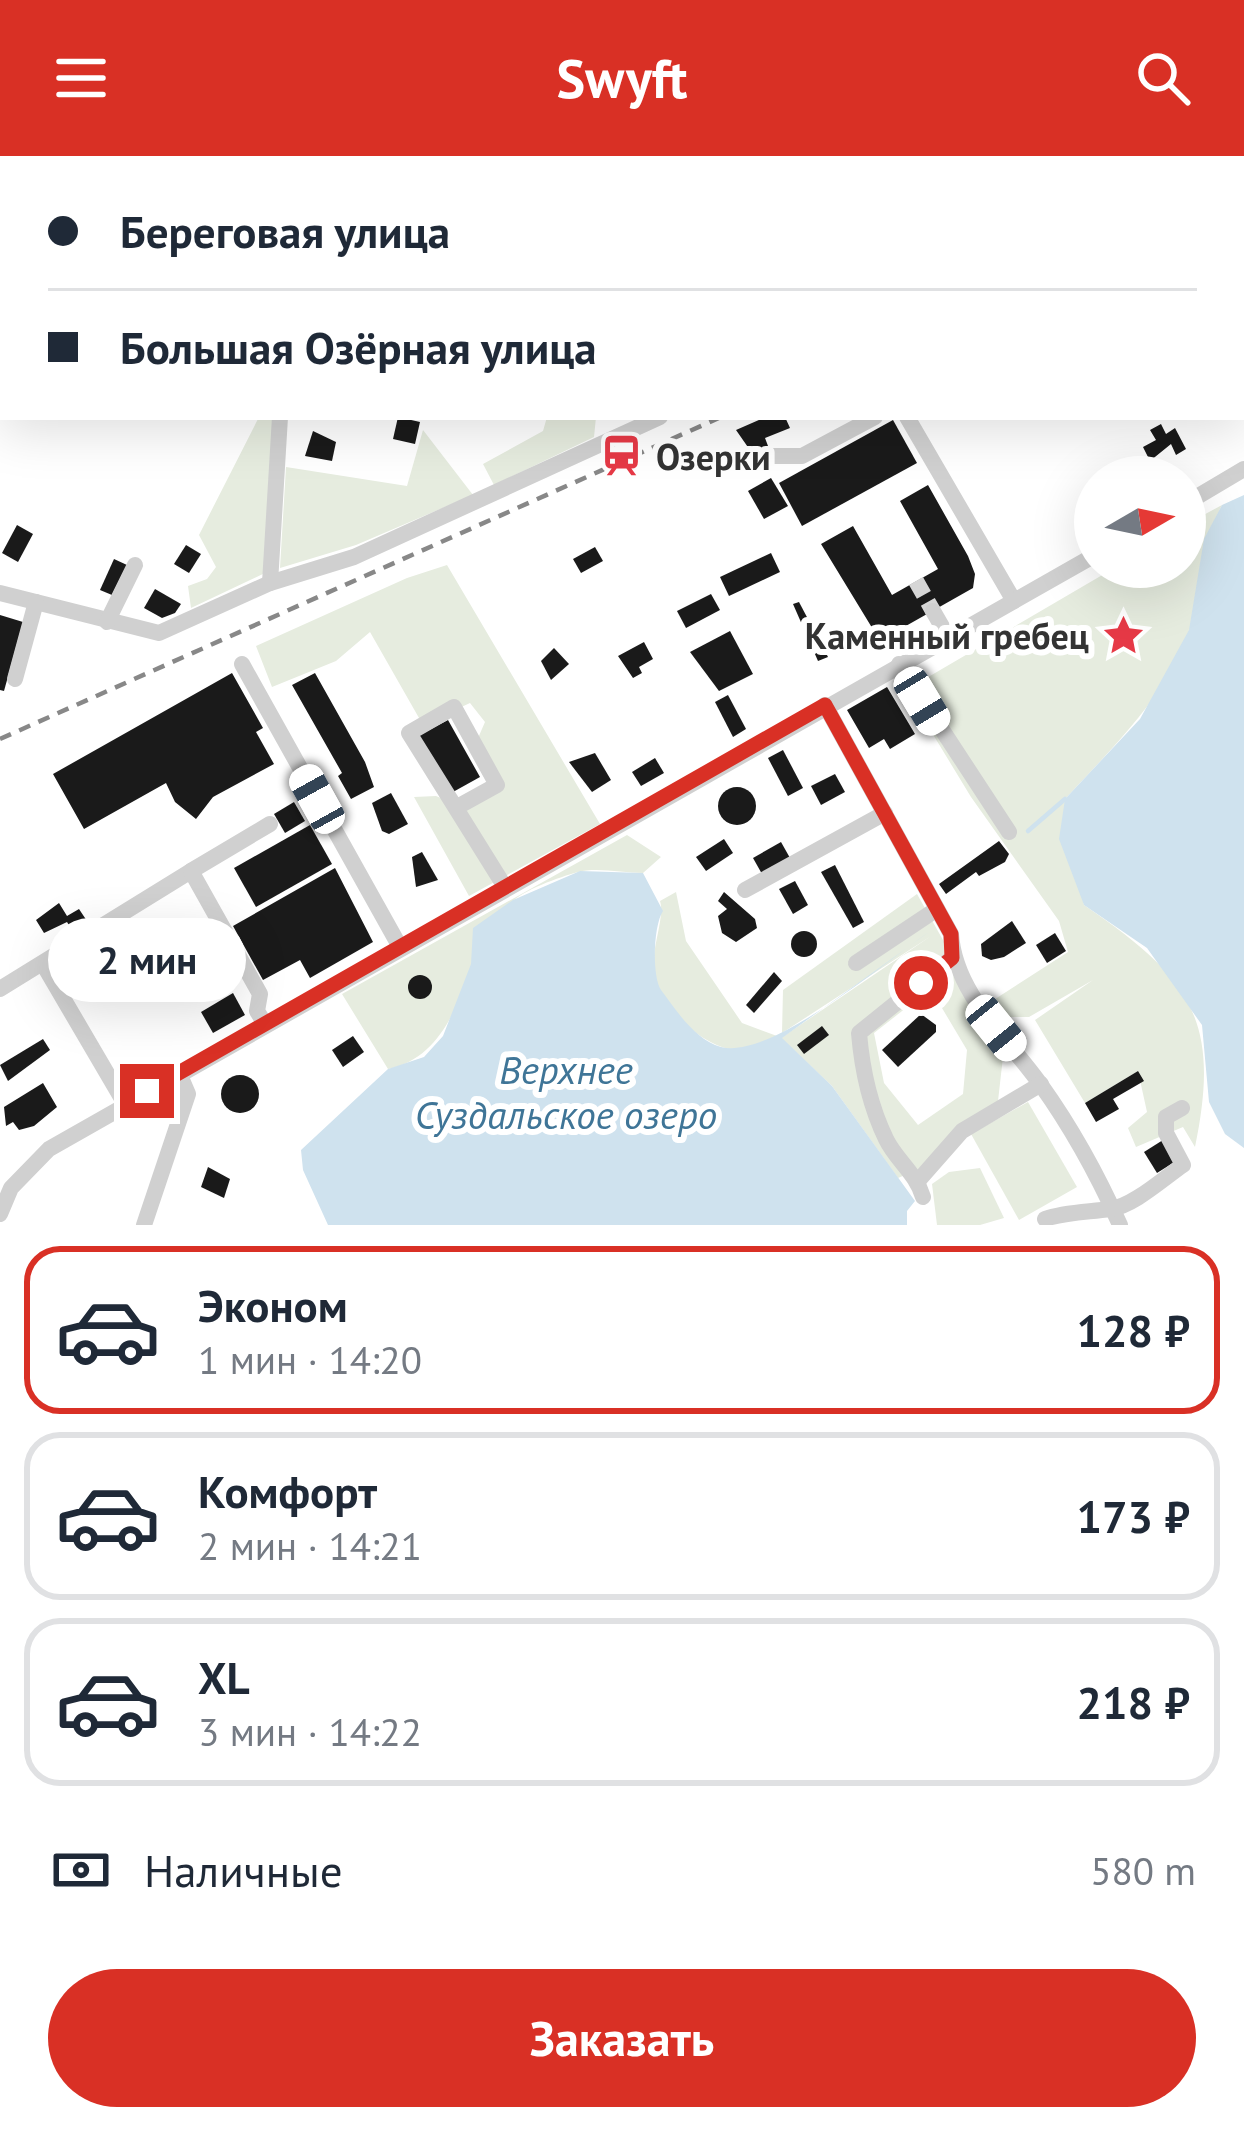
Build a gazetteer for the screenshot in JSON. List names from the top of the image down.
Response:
{
  "water": ["Верхнее Суздальское озеро"],
  "places": {
    "station": ["Озерки"],
    "place": ["Каменный гребец"]
  },
  "north": "right",
  "page": {
    "header": "Swyft",
    "banner": ["Береговая улица", "Большая Озёрная улица"],
    "bubble": "2 мин",
    "list": [
      {
        "name": "Эконом",
        "note": "1 мин · 14:20",
        "value": "128 ₽"
      },
      {
        "name": "Комфорт",
        "note": "2 мин · 14:21",
        "value": "173 ₽"
      },
      {
        "name": "XL",
        "note": "3 мин · 14:22",
        "value": "218 ₽"
      }
    ],
    "pay": ["Наличные", "580 m"],
    "buttons": "Заказать"
  }
}
